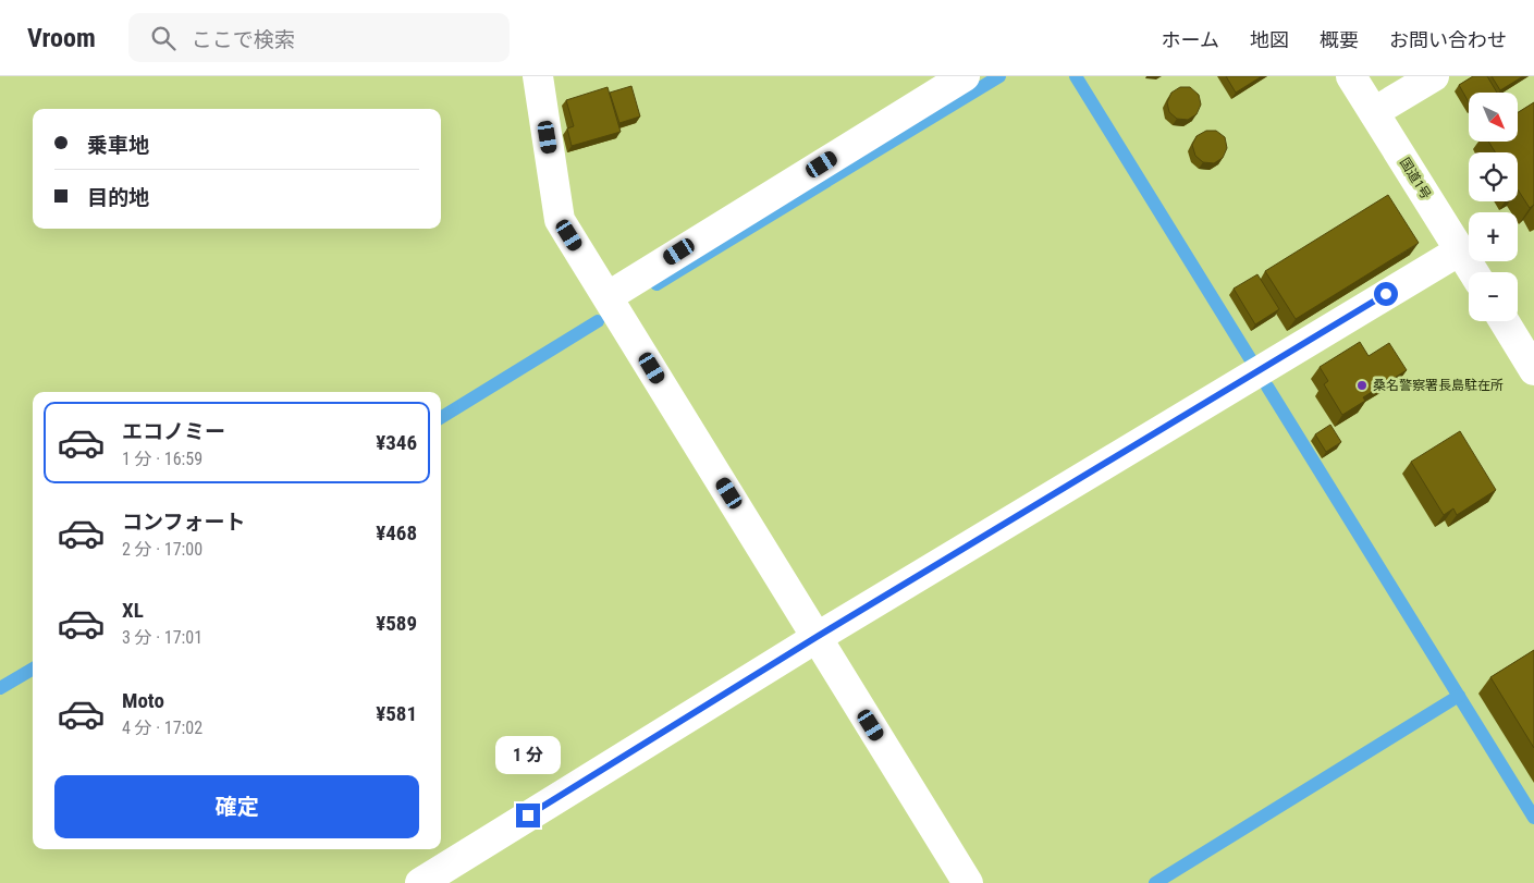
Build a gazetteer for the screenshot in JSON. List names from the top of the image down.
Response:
{
  "streets": {
    "main road": ["国道1号"]
  },
  "places": ["桑名警察署長島駐在所"],
  "north": "bottom right",
  "page": {
    "header": "Vroom",
    "search": "ここで検索",
    "nav": [
      "ホーム",
      "地図",
      "概要",
      "お問い合わせ"
    ],
    "map_buttons": ["+", "−"],
    "banner": ["乗車地", "目的地"],
    "list": [
      {
        "name": "エコノミー",
        "note": "1 分 · 16:59",
        "value": "¥346"
      },
      {
        "name": "コンフォート",
        "note": "2 分 · 17:00",
        "value": "¥468"
      },
      {
        "name": "XL",
        "note": "3 分 · 17:01",
        "value": "¥589"
      },
      {
        "name": "Moto",
        "note": "4 分 · 17:02",
        "value": "¥581"
      }
    ],
    "bubble": "1 分",
    "buttons": "確定"
  }
}
